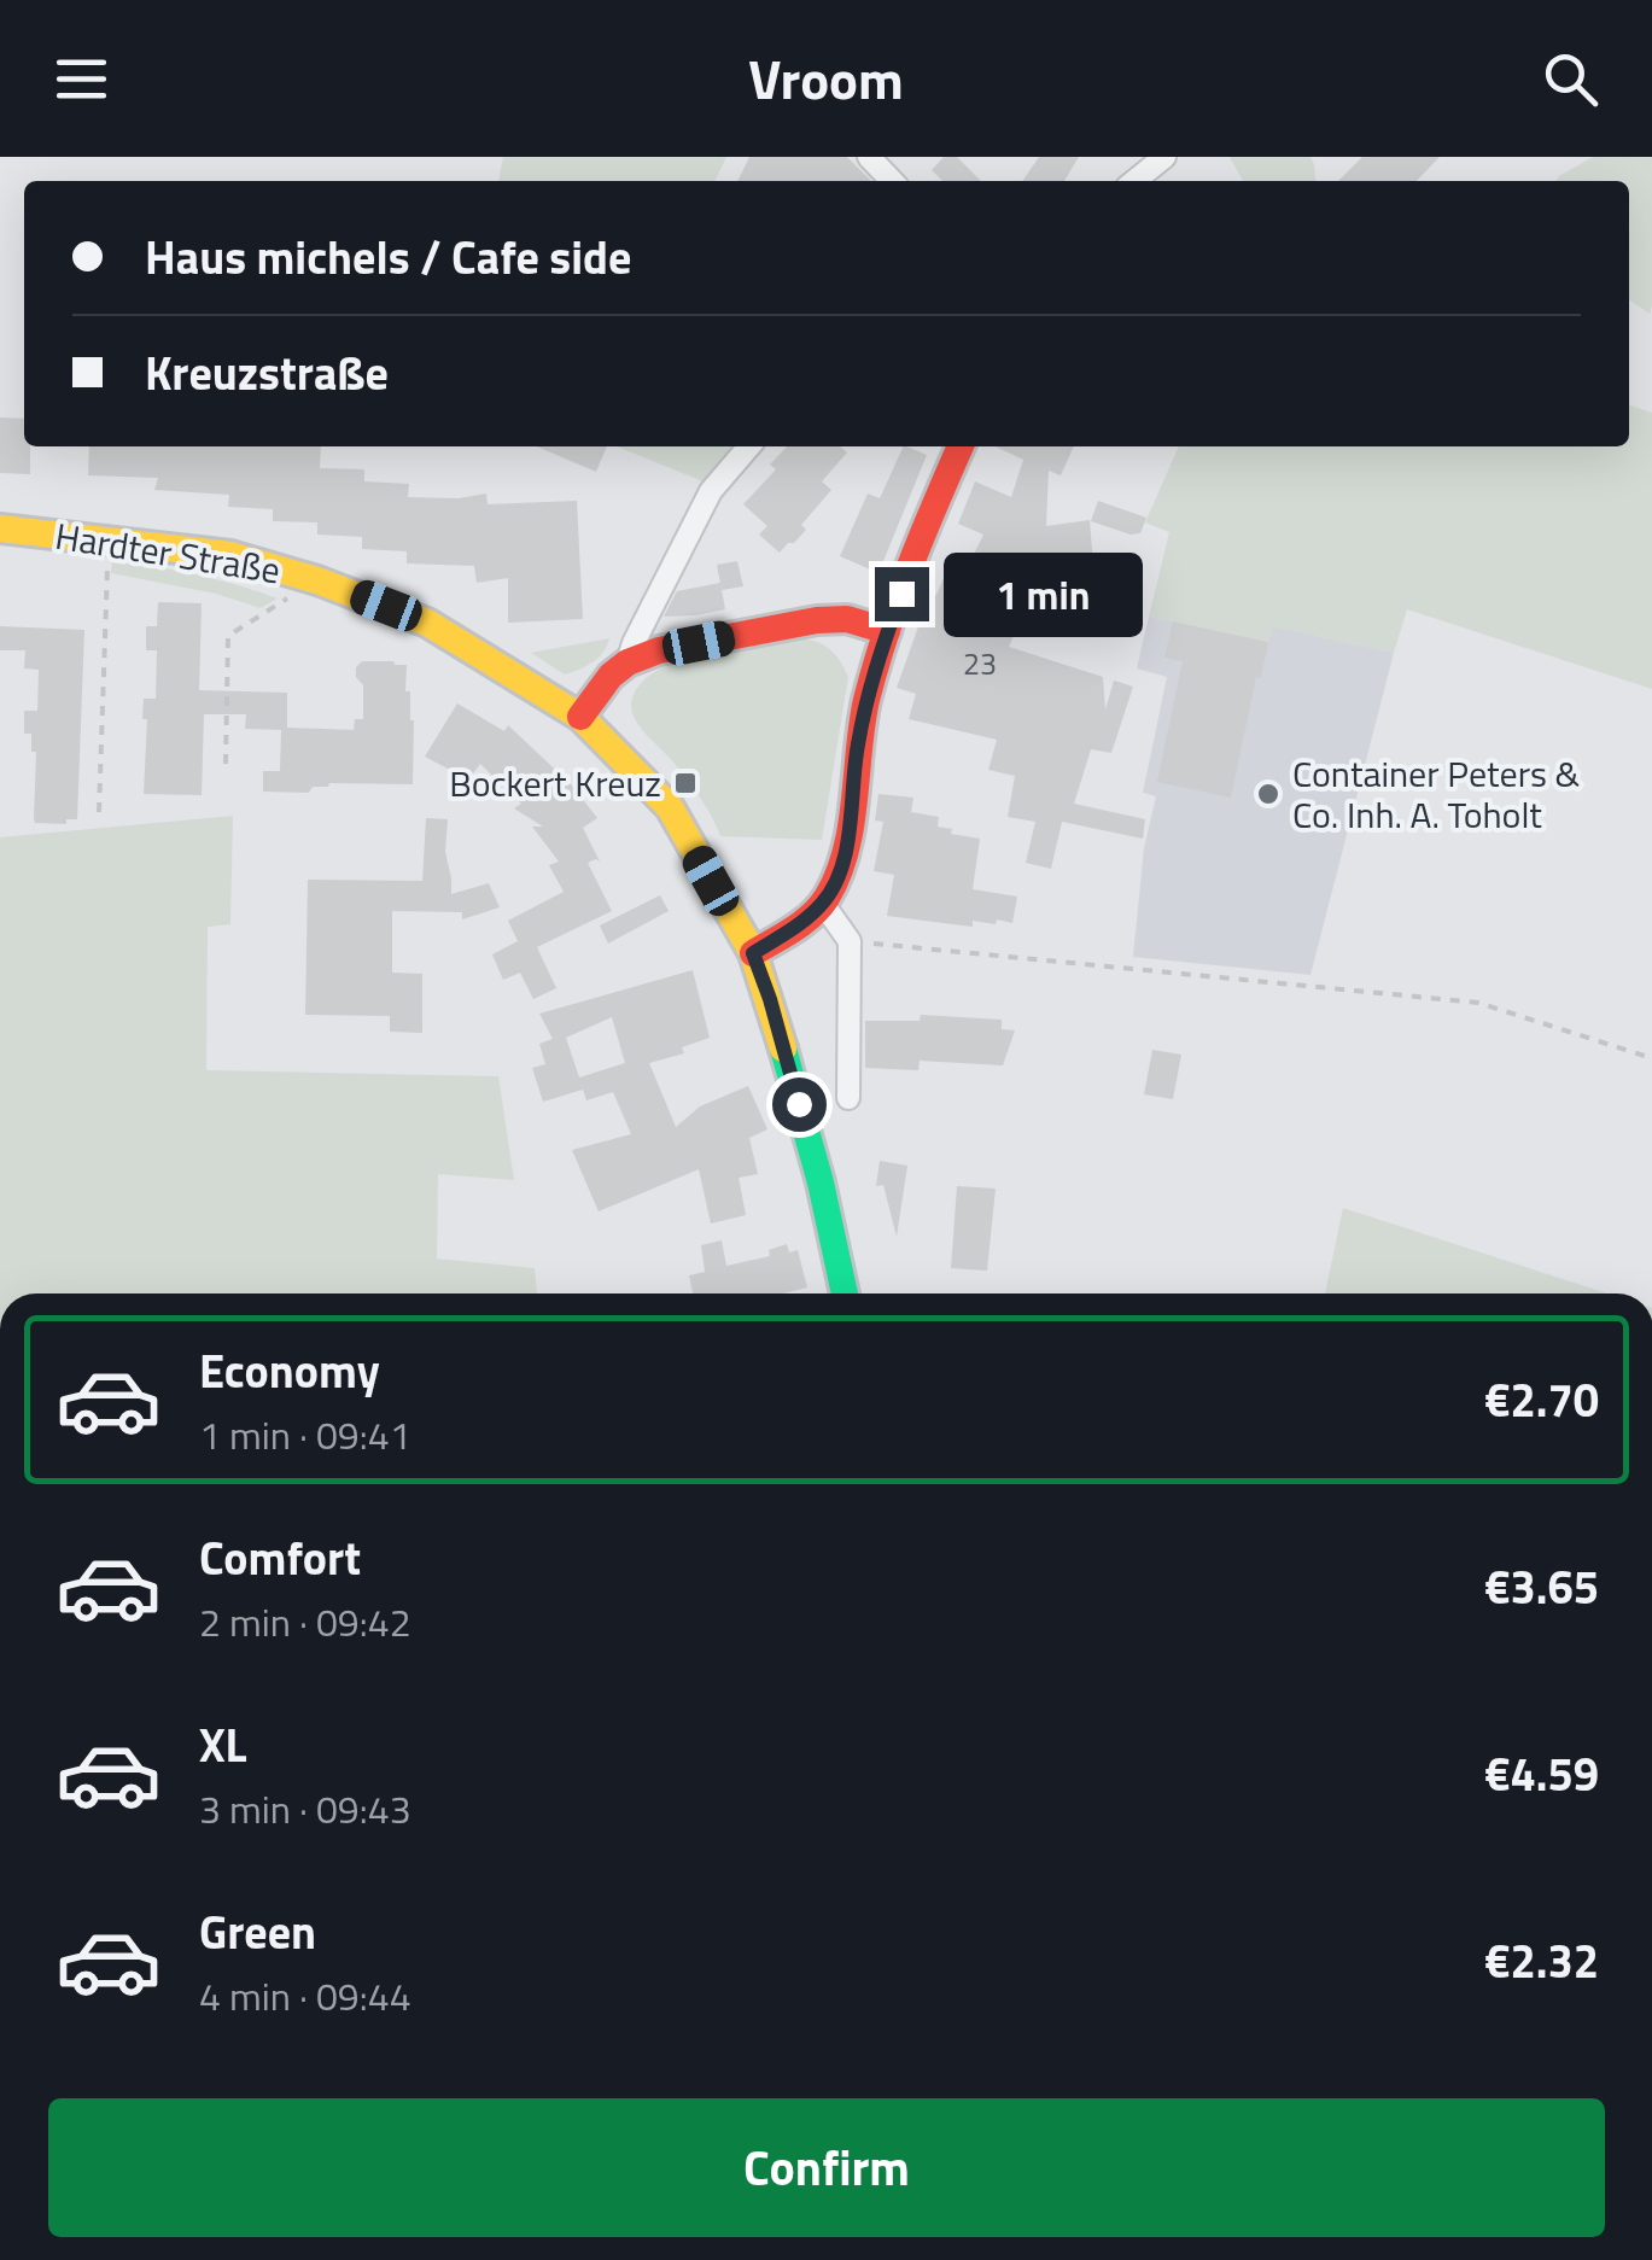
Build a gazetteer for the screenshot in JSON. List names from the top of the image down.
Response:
{
  "streets": {
    "main road": ["Hardter Straße"]
  },
  "places": {
    "transit": ["Bockert Kreuz"],
    "other": ["Container Peters & Co. Inh. A. Toholt"]
  },
  "house_numbers": ["23"],
  "page": {
    "header": "Vroom",
    "banner": ["Haus michels / Cafe side", "Kreuzstraße"],
    "bubble": "1 min",
    "list": [
      {
        "name": "Economy",
        "note": "1 min · 09:41",
        "value": "€2.70"
      },
      {
        "name": "Comfort",
        "note": "2 min · 09:42",
        "value": "€3.65"
      },
      {
        "name": "XL",
        "note": "3 min · 09:43",
        "value": "€4.59"
      },
      {
        "name": "Green",
        "note": "4 min · 09:44",
        "value": "€2.32"
      }
    ],
    "buttons": "Confirm"
  }
}
